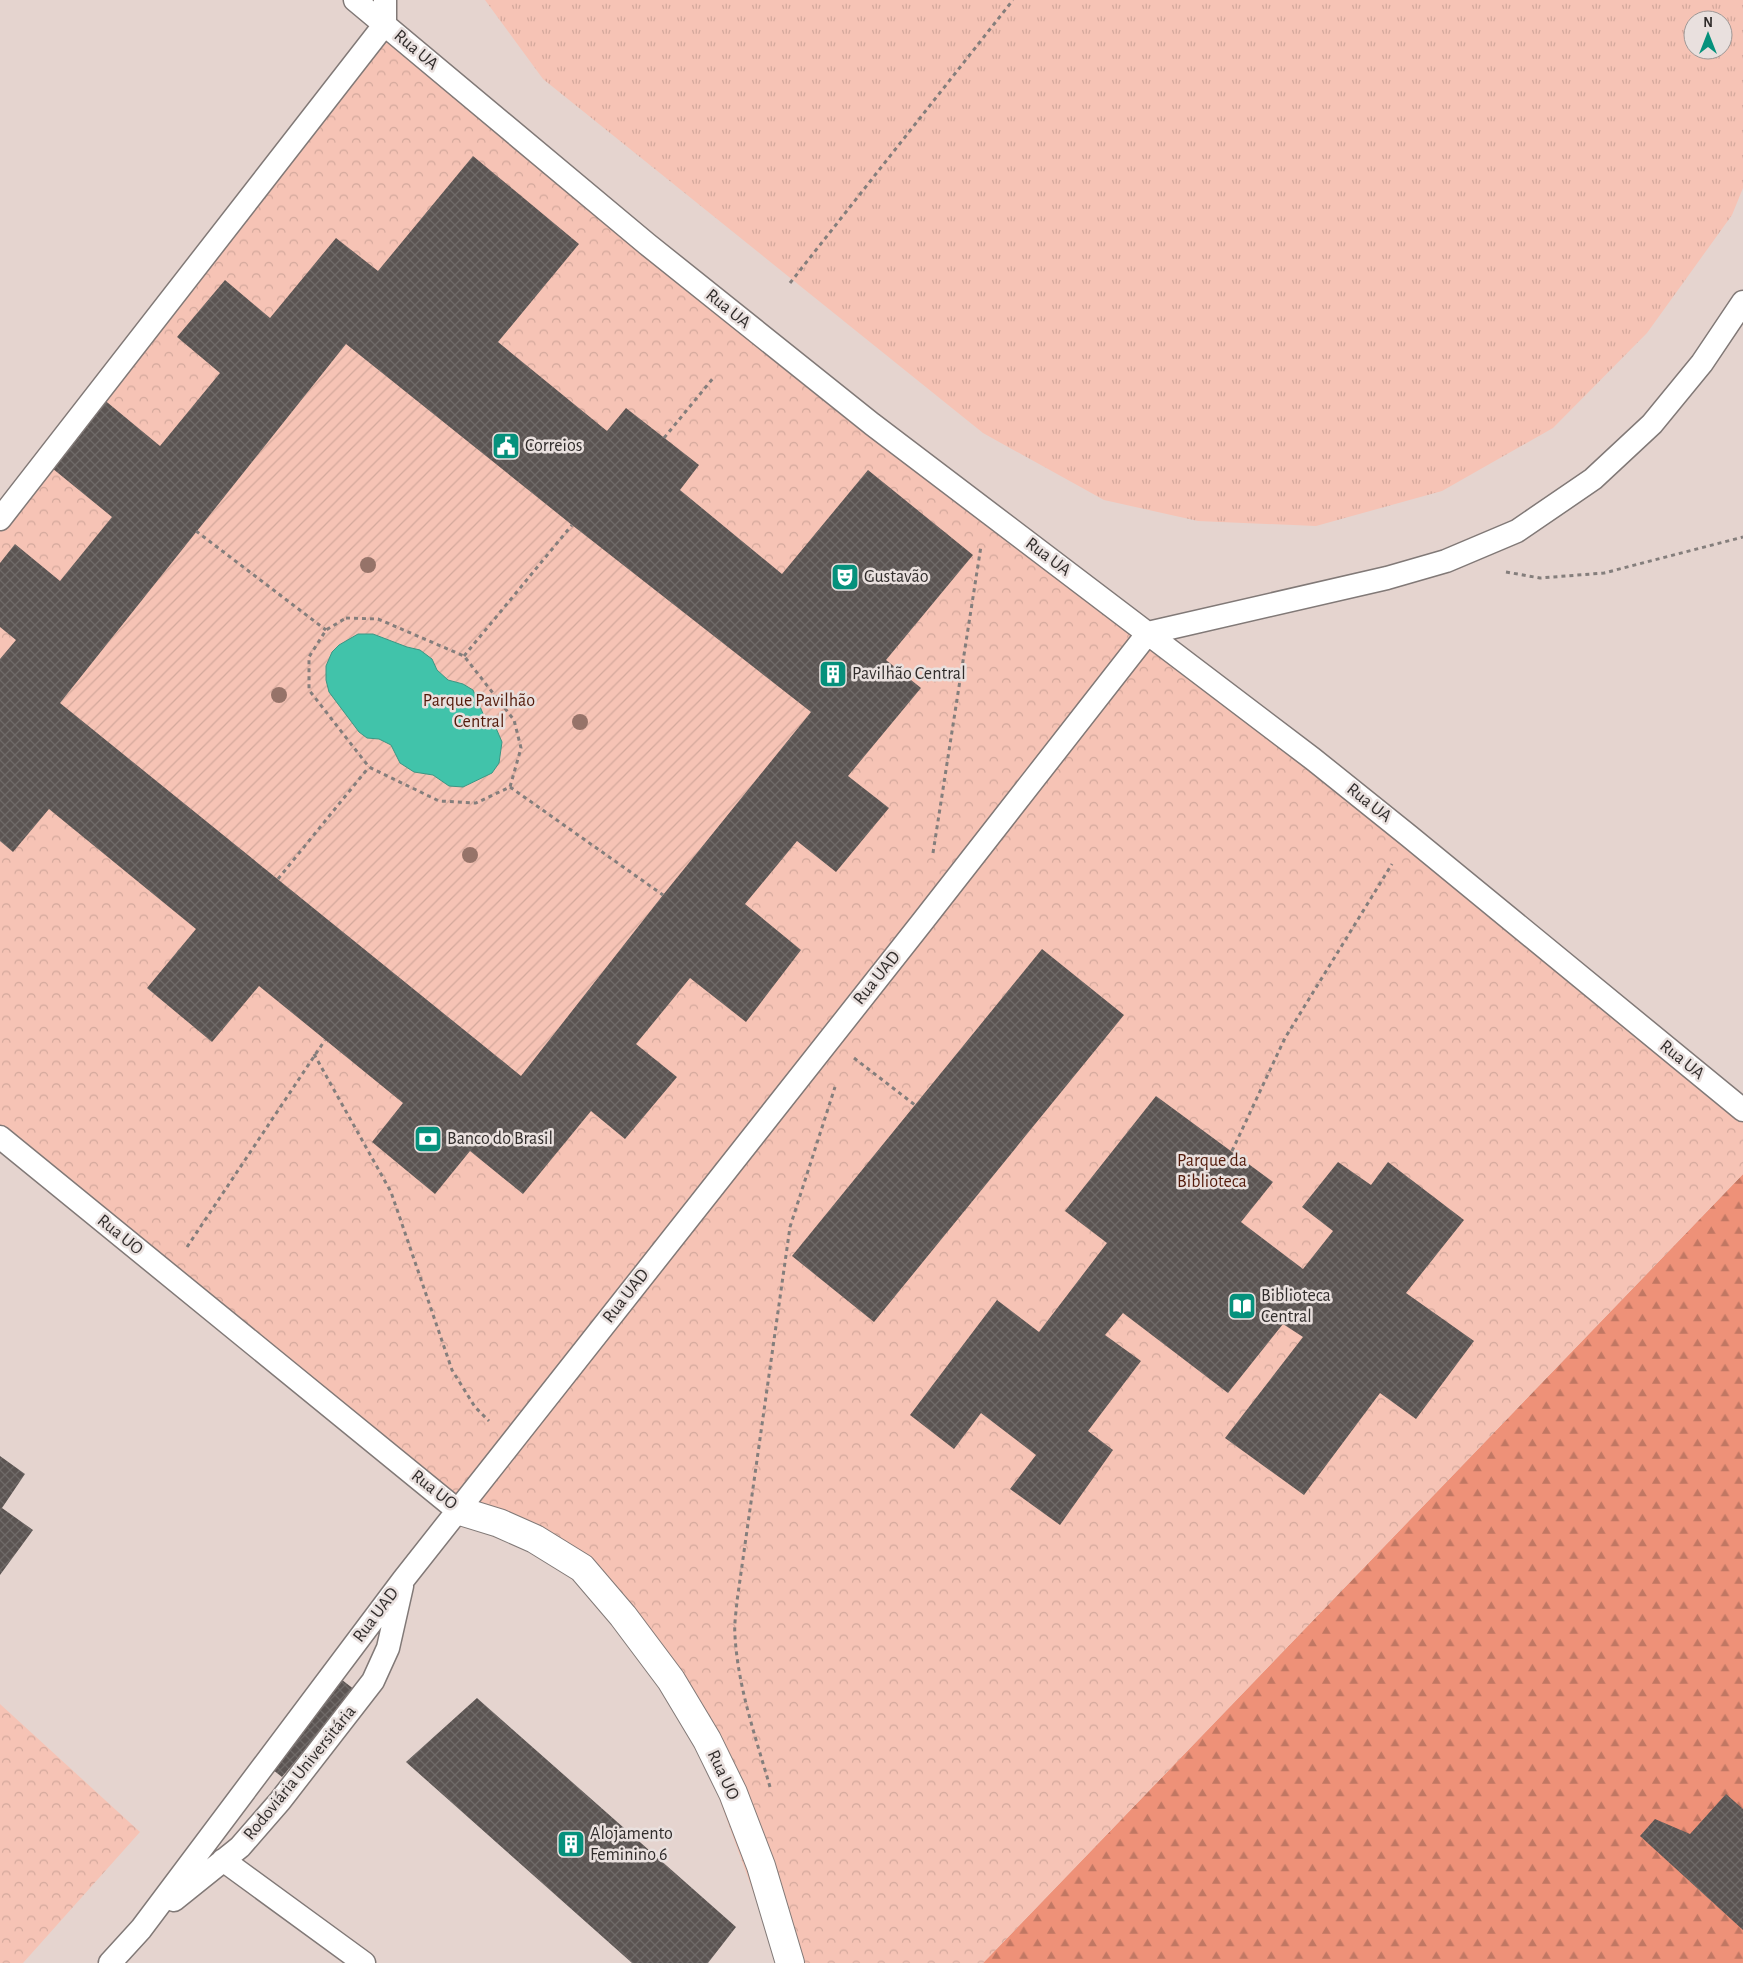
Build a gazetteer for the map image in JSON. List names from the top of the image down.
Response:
{
  "streets": {
    "street": ["Rua UO"],
    "lane": ["Rua UA", "Rua UAD", "Rodoviária Universitária"]
  },
  "crossings": [
    ["Rua UA", "Rua UAD"],
    ["Rua UAD", "Rua UO"],
    ["Rua UAD", "Rodoviária Universitária"]
  ],
  "parks": ["Parque Pavilhão Central", "Parque da Biblioteca"],
  "places": {
    "public building": ["Correios"],
    "theatre": ["Gustavão"],
    "building": ["Pavilhão Central", "Alojamento Feminino 6"],
    "bank": ["Banco do Brasil"],
    "library": ["Biblioteca Central"]
  },
  "north": "top"
}
